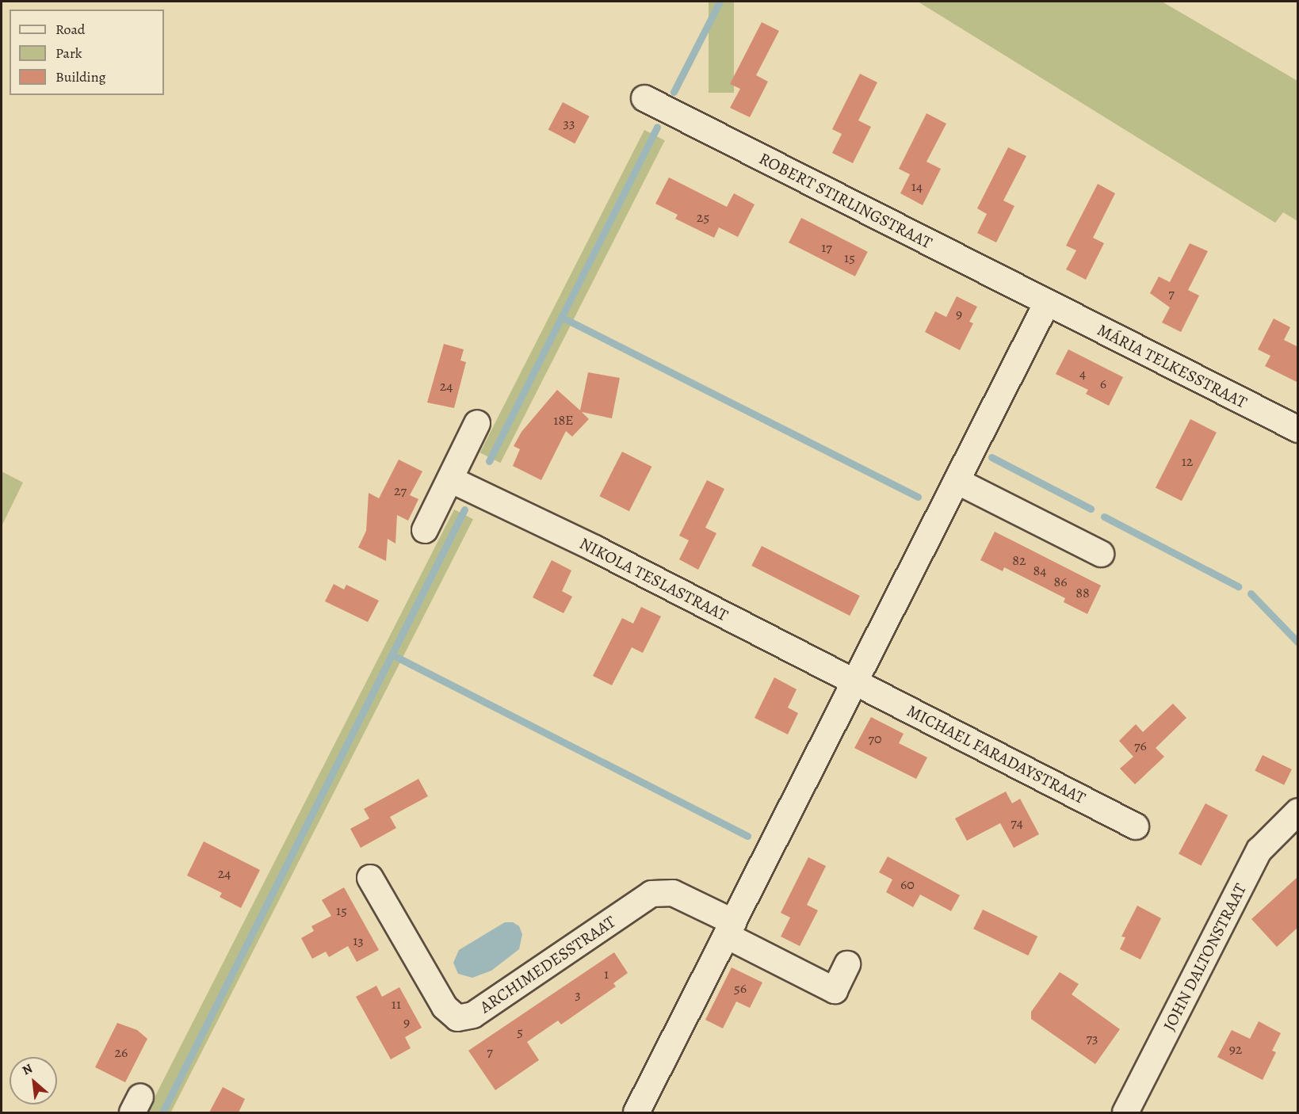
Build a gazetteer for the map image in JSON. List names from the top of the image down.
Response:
{
  "streets": {
    "street": [
      "ROBERT STIRLINGSTRAAT",
      "MÁRIA TELKESSTRAAT",
      "NIKOLA TESLASTRAAT",
      "MICHAEL FARADAYSTRAAT",
      "JOHN DALTONSTRAAT",
      "ARCHIMEDESSTRAAT"
    ]
  },
  "crossings": [
    ["ROBERT STIRLINGSTRAAT", "MÁRIA TELKESSTRAAT"],
    ["NIKOLA TESLASTRAAT", "MICHAEL FARADAYSTRAAT"]
  ],
  "house_numbers": [
    "33",
    "14",
    "25",
    "17",
    "15",
    "7",
    "9",
    "4",
    "6",
    "24",
    "18E",
    "12",
    "27",
    "82",
    "84",
    "86",
    "88",
    "70",
    "76",
    "74",
    "24",
    "60",
    "15",
    "13",
    "1",
    "56",
    "3",
    "11",
    "9",
    "5",
    "73",
    "92",
    "7",
    "26"
  ],
  "legend": ["Road", "Park", "Building"],
  "north": "top left"
}
